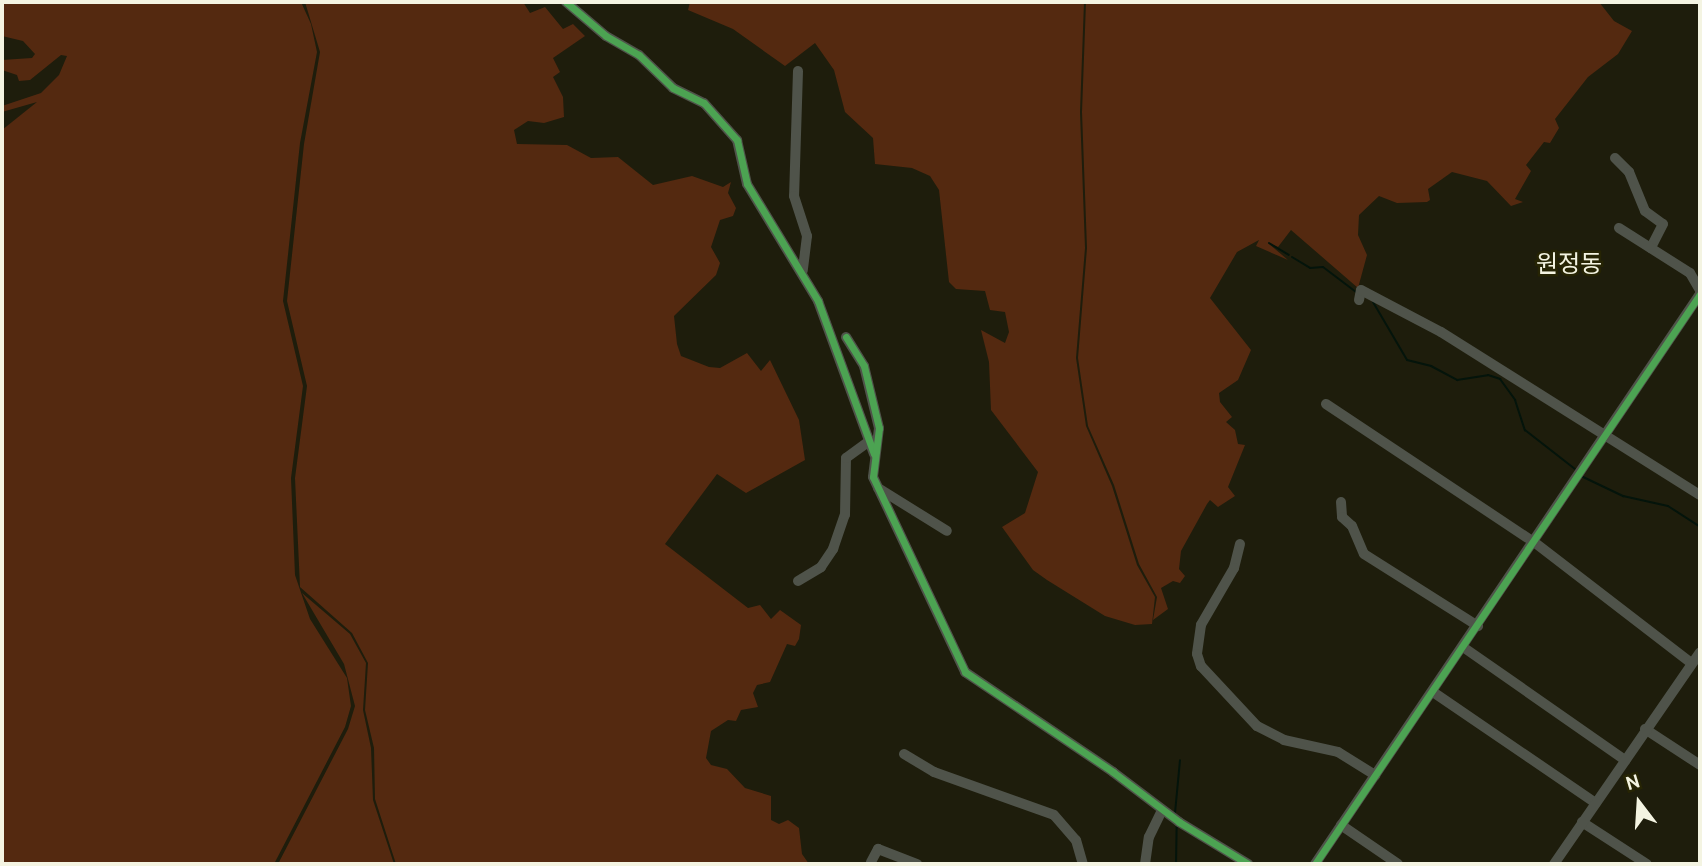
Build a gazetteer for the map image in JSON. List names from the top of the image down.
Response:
{
  "districts": ["원정동"],
  "north": "top"
}
